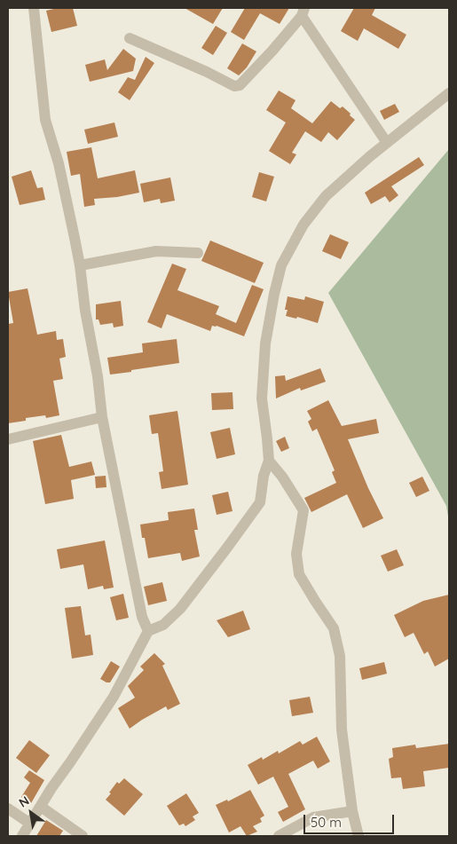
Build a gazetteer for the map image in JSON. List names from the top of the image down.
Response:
{
  "scale_bar": "50 m",
  "north": "top left"
}
